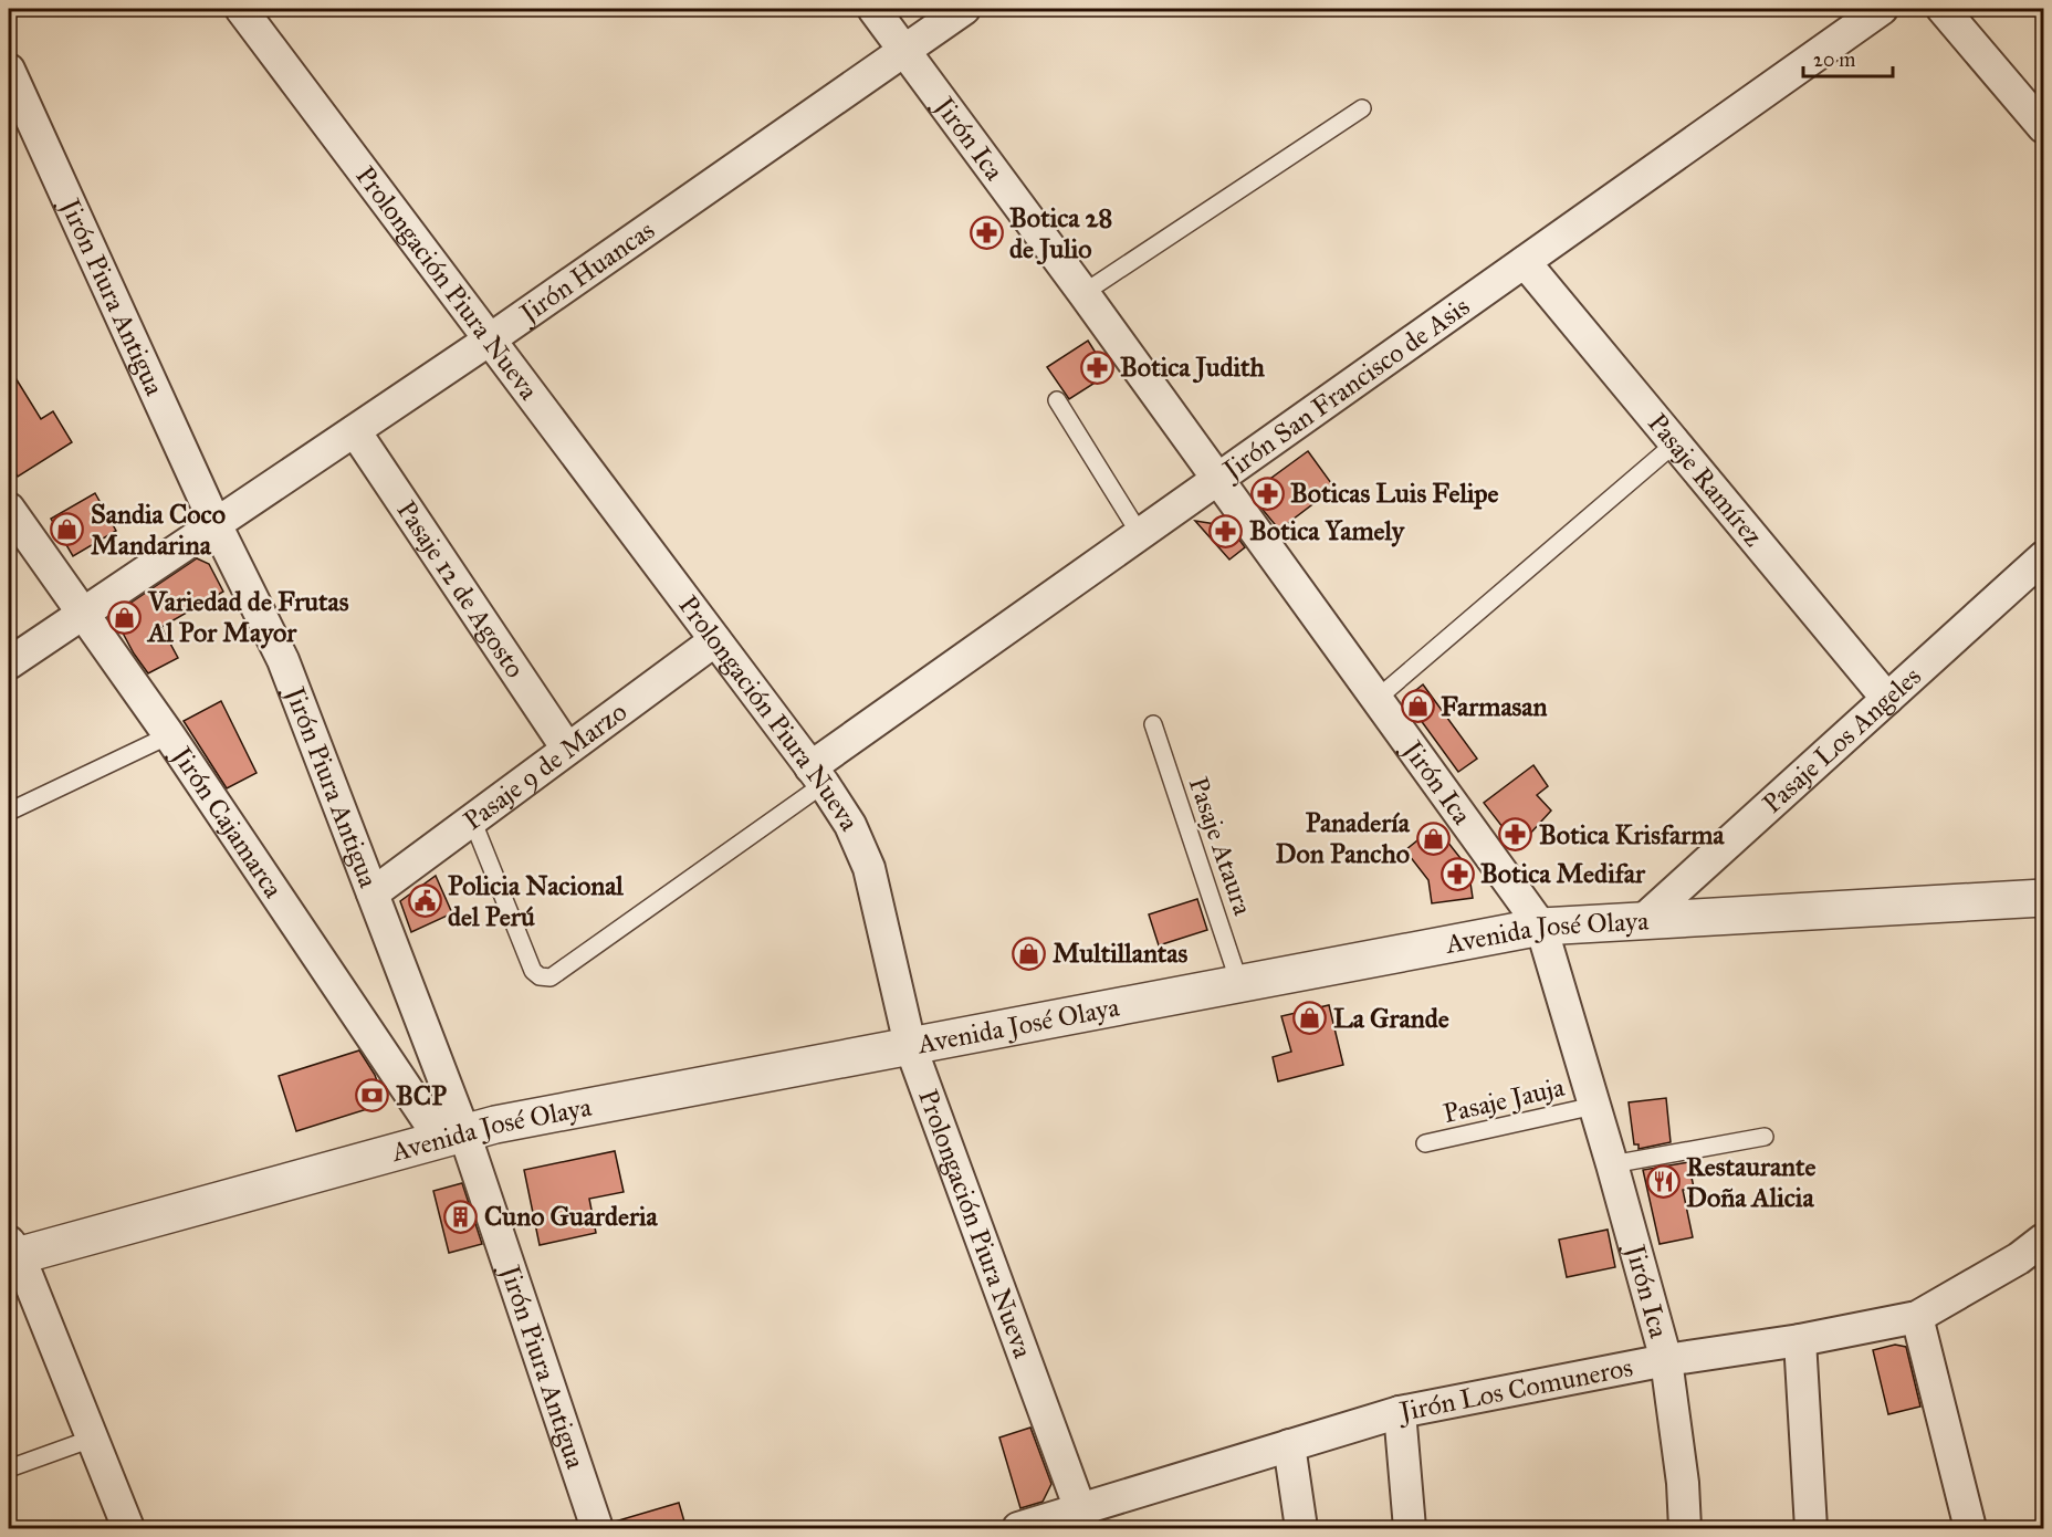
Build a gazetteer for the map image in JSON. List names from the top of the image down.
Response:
{
  "streets": {
    "street": [
      "Jirón Ica",
      "Jirón Huancas",
      "Prolongación Piura Nueva",
      "Jirón Piura Antigua",
      "Jirón San Francisco de Asis",
      "Pasaje Ramírez",
      "Pasaje 12 de Agosto",
      "Pasaje Los Angeles",
      "Pasaje 9 de Marzo",
      "Jirón Cajamarca",
      "Avenida José Olaya",
      "Jirón Los Comuneros"
    ],
    "lane": ["Pasaje Ataura", "Pasaje Jauja"]
  },
  "crossings": [
    ["Jirón Ica", "Jirón Huancas"],
    ["Jirón Ica", "Jirón San Francisco de Asis"],
    ["Jirón Ica", "Avenida José Olaya"],
    ["Jirón Ica", "Pasaje Jauja"],
    ["Jirón Ica", "Jirón Los Comuneros"],
    ["Jirón Huancas", "Prolongación Piura Nueva"],
    ["Jirón Huancas", "Jirón Piura Antigua"],
    ["Jirón Huancas", "Pasaje 12 de Agosto"],
    ["Jirón Huancas", "Jirón Cajamarca"],
    ["Prolongación Piura Nueva", "Jirón San Francisco de Asis"],
    ["Prolongación Piura Nueva", "Pasaje 9 de Marzo"],
    ["Prolongación Piura Nueva", "Avenida José Olaya"],
    ["Prolongación Piura Nueva", "Jirón Los Comuneros"],
    ["Jirón Piura Antigua", "Pasaje 9 de Marzo"],
    ["Jirón Piura Antigua", "Jirón Cajamarca"],
    ["Jirón Piura Antigua", "Avenida José Olaya"],
    ["Jirón San Francisco de Asis", "Pasaje Ramírez"],
    ["Pasaje Ramírez", "Pasaje Los Angeles"],
    ["Pasaje 12 de Agosto", "Pasaje 9 de Marzo"],
    ["Pasaje Los Angeles", "Avenida José Olaya"],
    ["Jirón Cajamarca", "Avenida José Olaya"],
    ["Pasaje Ataura", "Avenida José Olaya"]
  ],
  "places": {
    "pharmacy": [
      "Botica 28 de Julio",
      "Botica Judith",
      "Boticas Luis Felipe",
      "Botica Yamely",
      "Botica Krisfarma",
      "Botica Medifar"
    ],
    "shop": [
      "Sandia Coco Mandarina",
      "Variedad de Frutas Al Por Mayor",
      "Farmasan",
      "Panadería Don Pancho",
      "Multillantas",
      "La Grande"
    ],
    "public building": ["Policia Nacional del Perú"],
    "bank": ["BCP"],
    "restaurant": ["Restaurante Doña Alicia"],
    "building": ["Cuno Guarderia"]
  },
  "scale_bar": "20 m"
}
